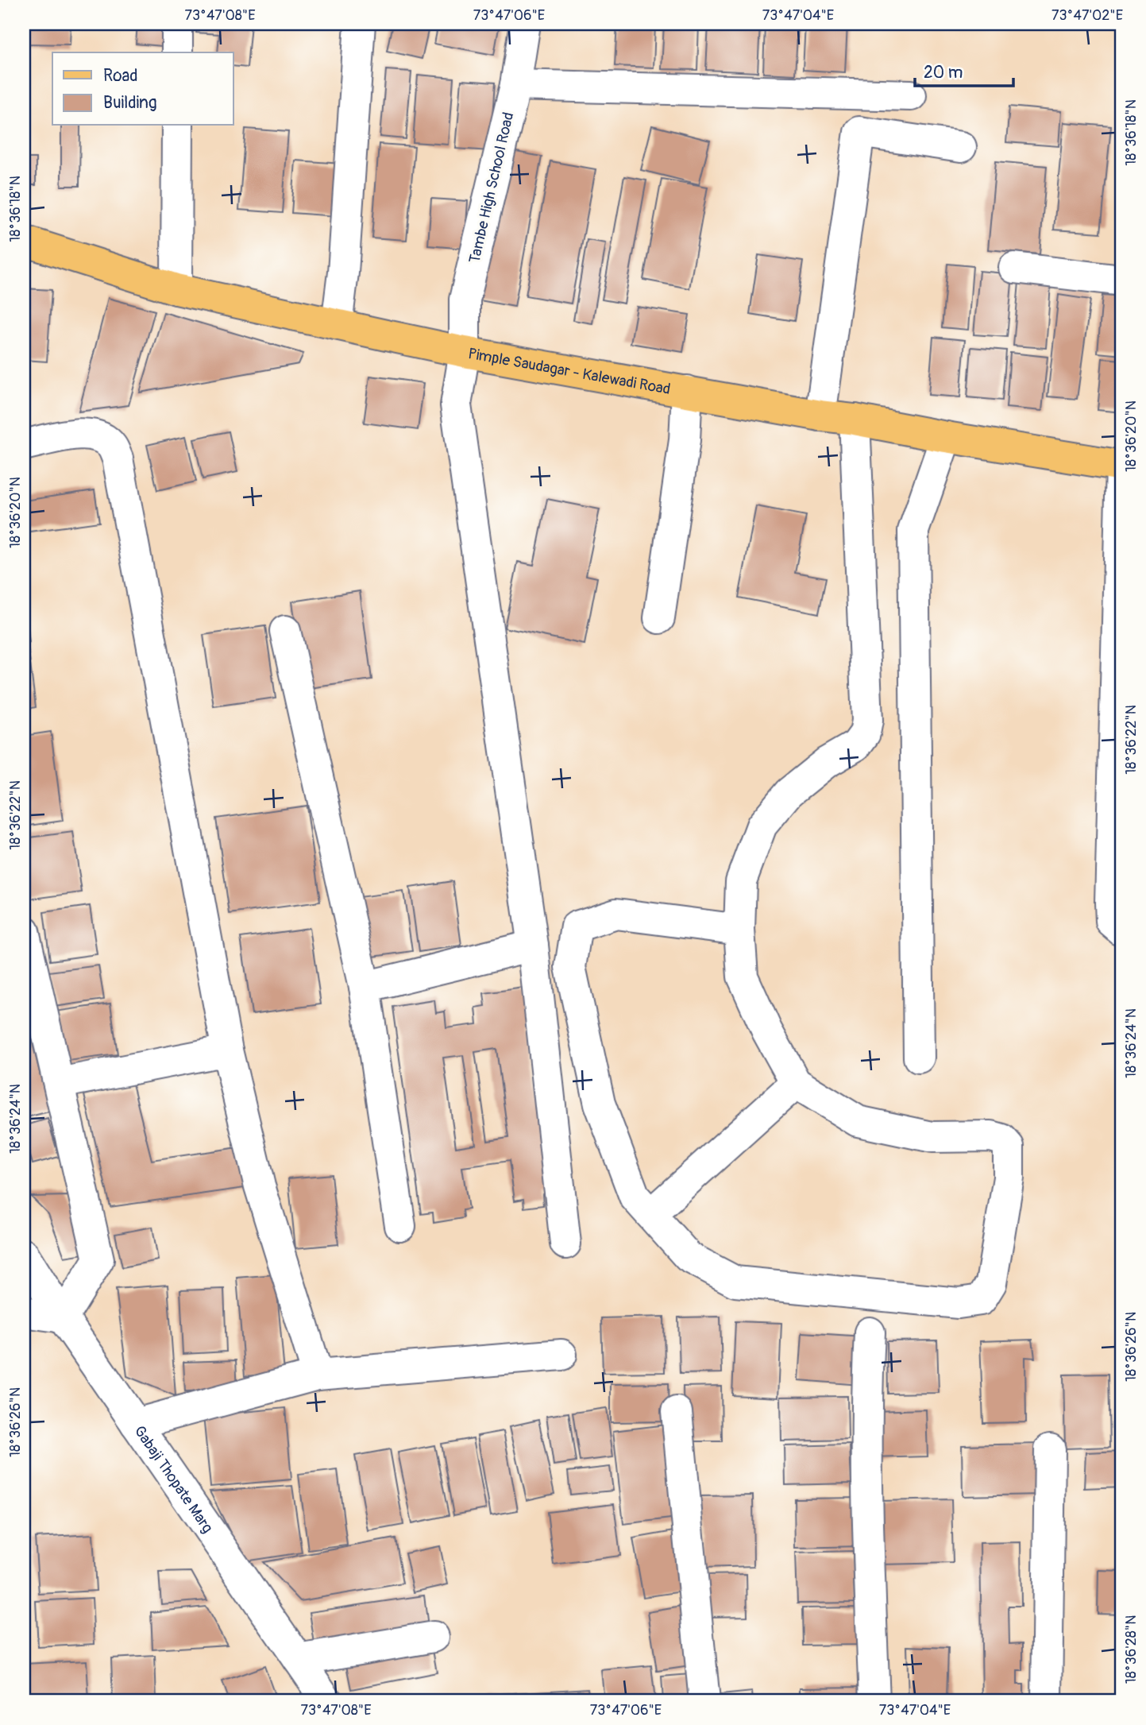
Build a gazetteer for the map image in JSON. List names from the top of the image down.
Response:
{
  "streets": {
    "main road": ["Pimple Saudagar - Kalewadi Road"],
    "street": ["Tambe High School Road", "Gabaji Thopate Marg"]
  },
  "crossings": [
    ["Tambe High School Road", "Pimple Saudagar - Kalewadi Road"]
  ],
  "legend": ["Road", "Building"],
  "scale_bar": "20 m",
  "coordinates": [
    "73°47'08\"E",
    "73°47'06\"E",
    "73°47'04\"E",
    "73°47'02\"E",
    "18°36'18\"N",
    "18°36'20\"N",
    "18°36'22\"N",
    "18°36'24\"N",
    "18°36'26\"N",
    "18°36'28\"N"
  ]
}
